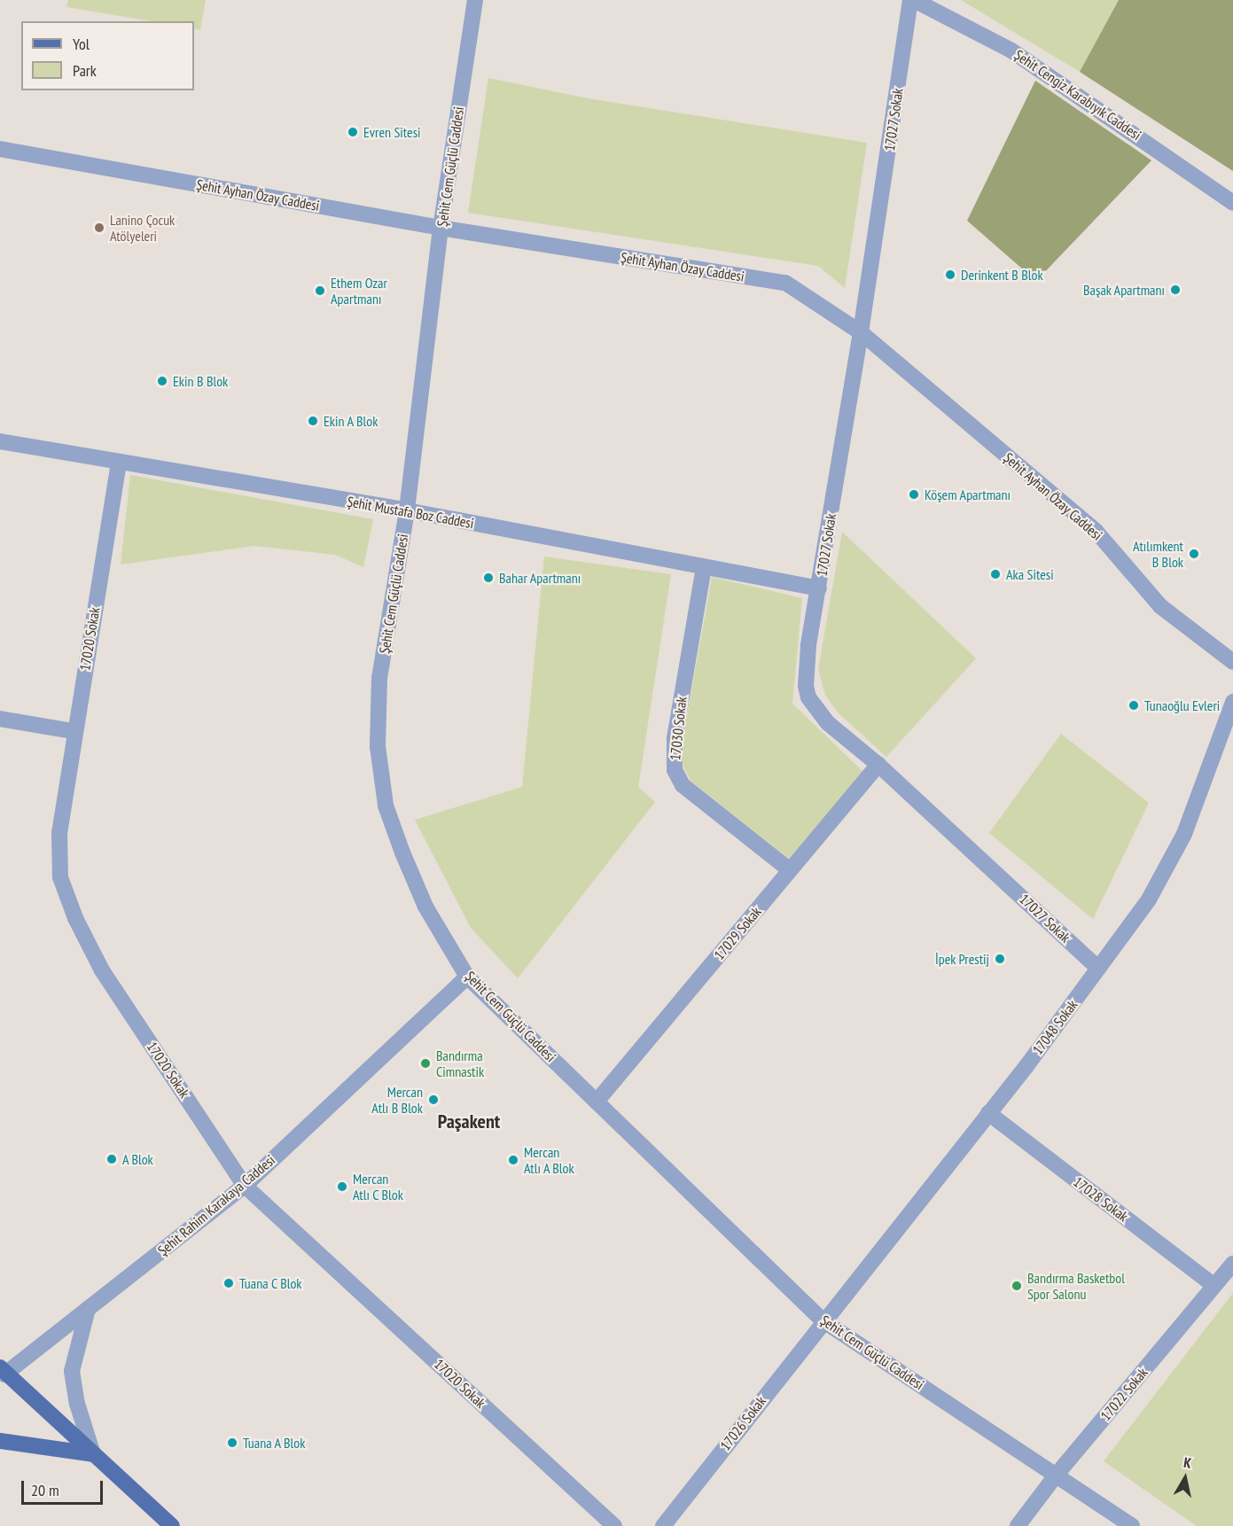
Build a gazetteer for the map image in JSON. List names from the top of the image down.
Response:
{
  "streets": {
    "street": [
      "Şehit Cengiz Karabıyık Caddesi",
      "17027 Sokak",
      "Şehit Cem Güçlü Caddesi",
      "Şehit Ayhan Özay Caddesi",
      "Şehit Mustafa Boz Caddesi",
      "17020 Sokak",
      "17030 Sokak",
      "17029 Sokak",
      "17048 Sokak",
      "17028 Sokak",
      "Şehit Rahim Karakaya Caddesi",
      "17022 Sokak",
      "17026 Sokak"
    ]
  },
  "crossings": [
    ["17027 Sokak", "Şehit Ayhan Özay Caddesi"],
    ["17027 Sokak", "Şehit Mustafa Boz Caddesi"],
    ["17027 Sokak", "17029 Sokak"],
    ["17027 Sokak", "17048 Sokak"],
    ["Şehit Cem Güçlü Caddesi", "Şehit Ayhan Özay Caddesi"],
    ["Şehit Cem Güçlü Caddesi", "Şehit Mustafa Boz Caddesi"],
    ["Şehit Cem Güçlü Caddesi", "17029 Sokak"],
    ["Şehit Cem Güçlü Caddesi", "17048 Sokak"],
    ["Şehit Cem Güçlü Caddesi", "Şehit Rahim Karakaya Caddesi"],
    ["Şehit Cem Güçlü Caddesi", "17022 Sokak"],
    ["Şehit Cem Güçlü Caddesi", "17026 Sokak"],
    ["Şehit Mustafa Boz Caddesi", "17020 Sokak"],
    ["Şehit Mustafa Boz Caddesi", "17030 Sokak"],
    ["17020 Sokak", "Şehit Rahim Karakaya Caddesi"],
    ["17030 Sokak", "17029 Sokak"],
    ["17048 Sokak", "17028 Sokak"],
    ["17048 Sokak", "17026 Sokak"],
    ["17028 Sokak", "17022 Sokak"]
  ],
  "districts": ["Paşakent"],
  "places": [
    "Evren Sitesi",
    "Lanino Çocuk Atölyeleri",
    "Derinkent B Blok",
    "Başak Apartmanı",
    "Ethem Ozar Apartmanı",
    "Ekin B Blok",
    "Ekin A Blok",
    "Köşem Apartmanı",
    "Atılımkent B Blok",
    "Aka Sitesi",
    "Bahar Apartmanı",
    "Tunaoğlu Evleri",
    "İpek Prestij",
    "Bandırma Cimnastik",
    "Mercan Atlı B Blok",
    "A Blok",
    "Mercan Atlı A Blok",
    "Mercan Atlı C Blok",
    "Tuana C Blok",
    "Bandırma Basketbol Spor Salonu",
    "Tuana A Blok"
  ],
  "legend": ["Yol", "Park"],
  "scale_bar": "20 m",
  "north": "top"
}
